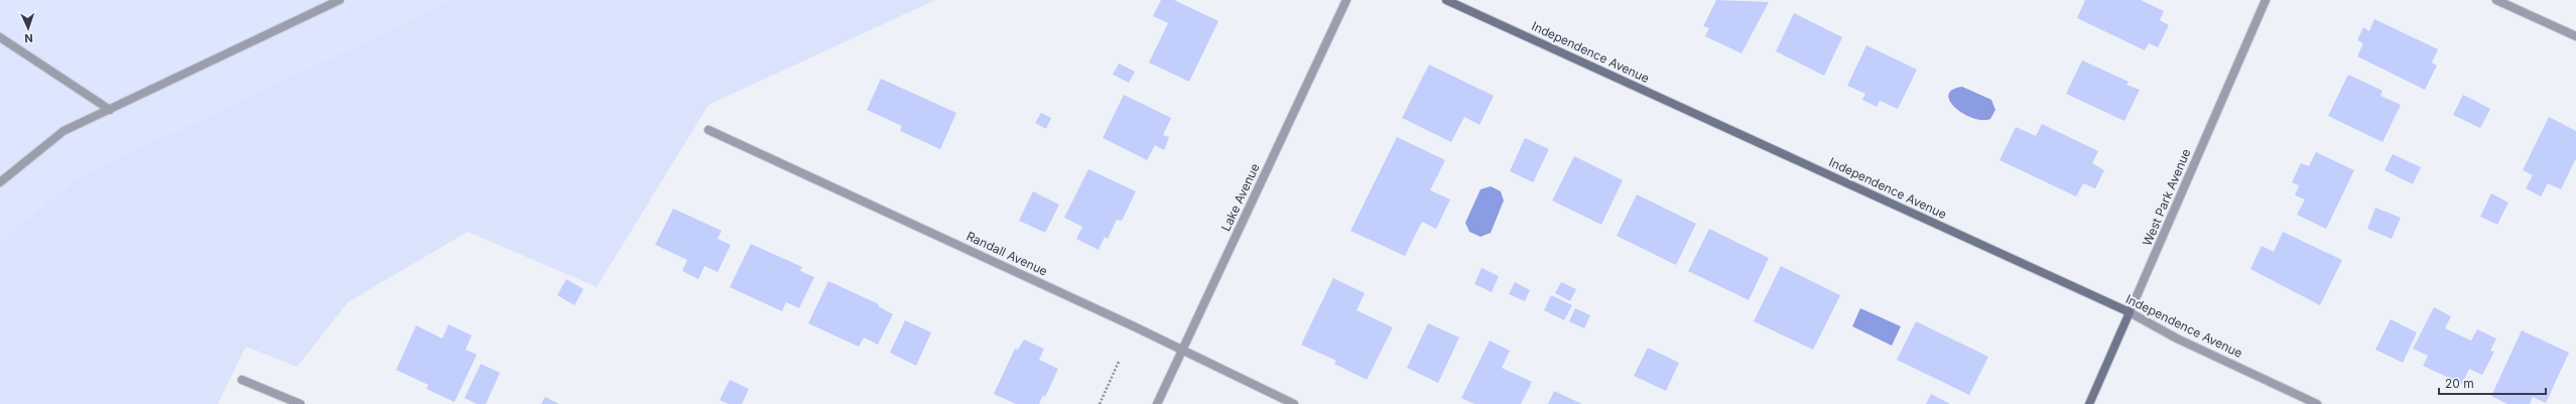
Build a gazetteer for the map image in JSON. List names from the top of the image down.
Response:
{
  "streets": {
    "street": [
      "Independence Avenue",
      "Lake Avenue",
      "West Park Avenue",
      "Randall Avenue"
    ]
  },
  "crossings": [
    ["Independence Avenue", "West Park Avenue"],
    ["Lake Avenue", "Randall Avenue"]
  ],
  "scale_bar": "20 m",
  "north": "bottom"
}
